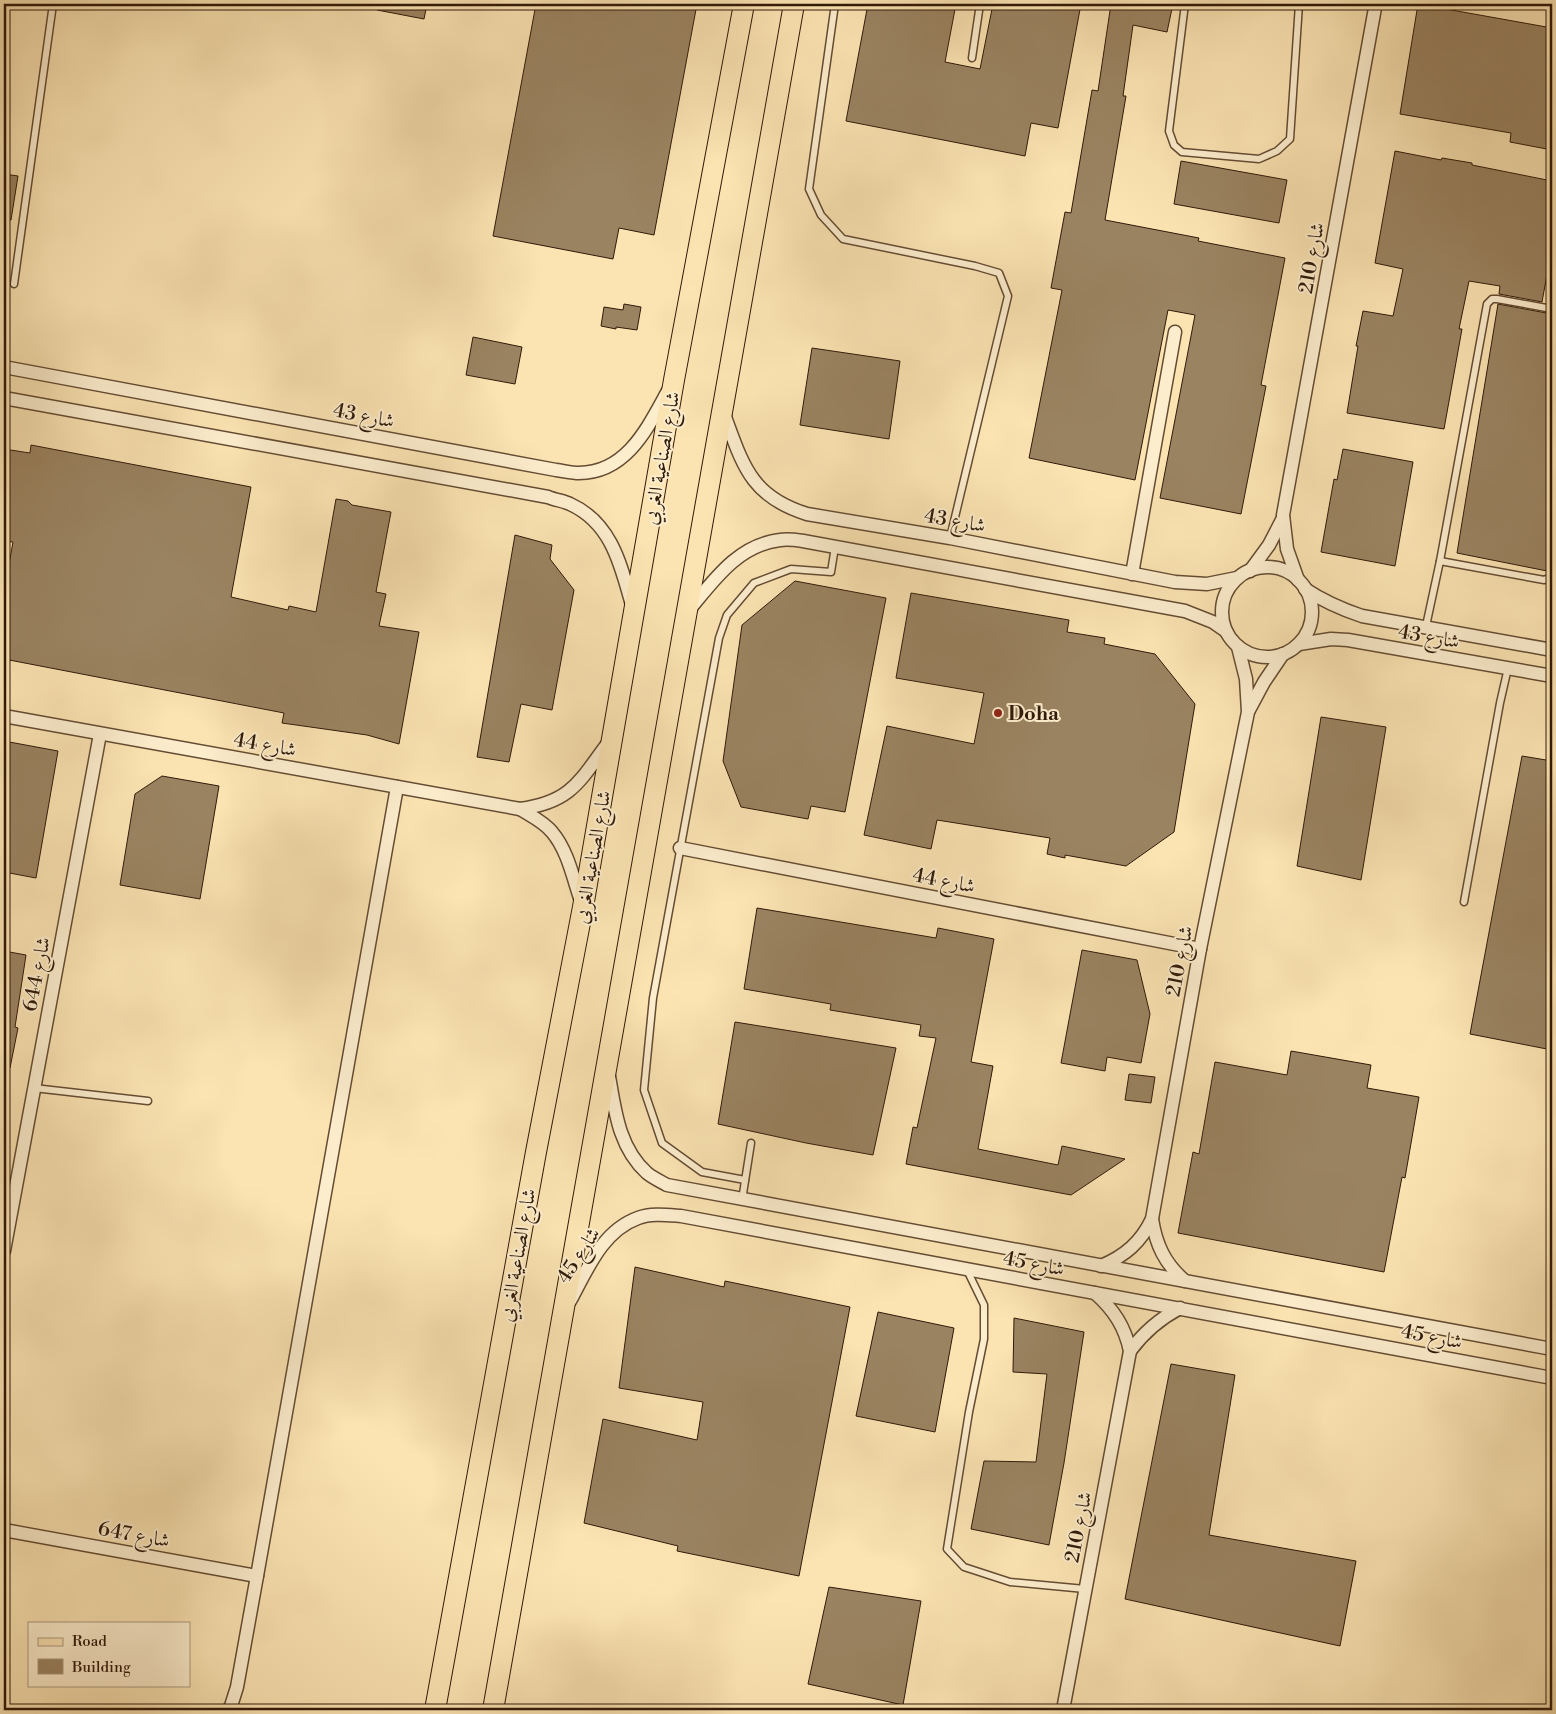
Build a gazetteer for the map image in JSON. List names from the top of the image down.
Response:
{
  "streets": {
    "main road": ["شارع الصناعية الغربي"],
    "street": [
      "شارع 210",
      "شارع 43",
      "شارع 44",
      "شارع 644",
      "شارع 45",
      "شارع 647"
    ]
  },
  "crossings": [
    ["شارع 210", "شارع 43"],
    ["شارع 210", "شارع 44"],
    ["شارع 210", "شارع 45"],
    ["شارع 43", "شارع الصناعية الغربي"],
    ["شارع الصناعية الغربي", "شارع 44"],
    ["شارع 44", "شارع 644"]
  ],
  "places": ["Doha"],
  "legend": ["Road", "Building"]
}
